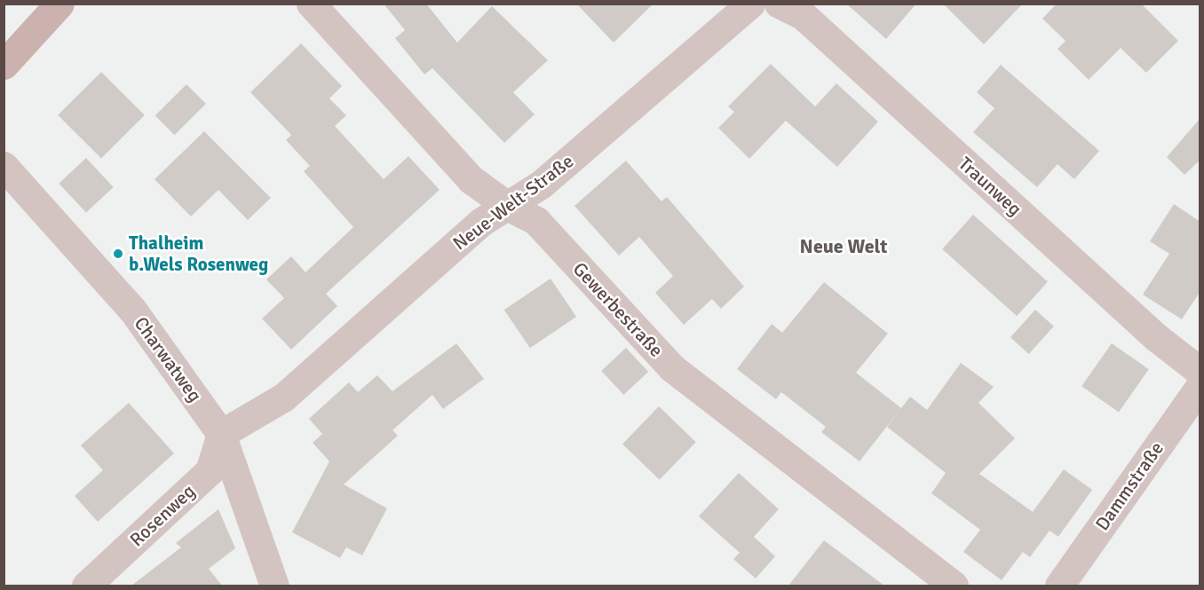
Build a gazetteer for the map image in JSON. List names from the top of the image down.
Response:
{
  "streets": {
    "street": [
      "Traunweg",
      "Neue-Welt-Straße",
      "Gewerbestraße",
      "Charwatweg",
      "Dammstraße",
      "Rosenweg"
    ]
  },
  "crossings": [
    ["Neue-Welt-Straße", "Gewerbestraße"],
    ["Neue-Welt-Straße", "Charwatweg"],
    ["Neue-Welt-Straße", "Rosenweg"],
    ["Charwatweg", "Rosenweg"]
  ],
  "districts": ["Neue Welt"],
  "places": ["Thalheim b.Wels Rosenweg"]
}
